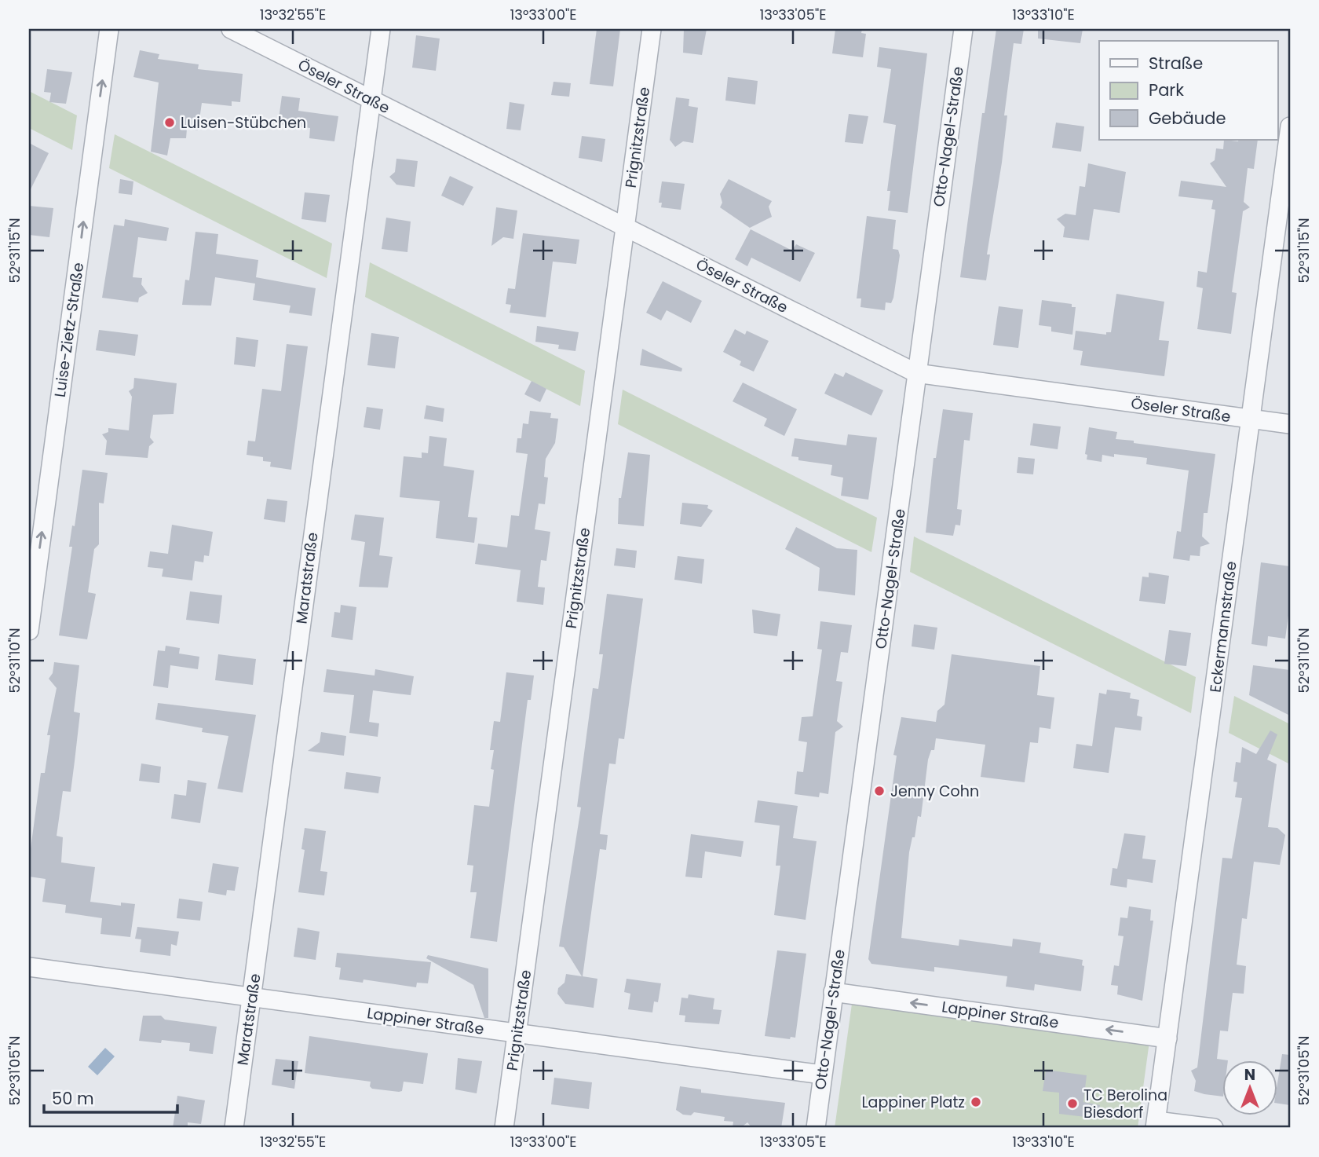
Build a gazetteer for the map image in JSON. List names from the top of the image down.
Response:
{
  "streets": {
    "street": [
      "Öseler Straße",
      "Otto-Nagel-Straße",
      "Prignitzstraße",
      "Luise-Zietz-Straße",
      "Maratstraße",
      "Eckermannstraße",
      "Lappiner Straße"
    ]
  },
  "crossings": [
    ["Öseler Straße", "Otto-Nagel-Straße"],
    ["Öseler Straße", "Prignitzstraße"],
    ["Öseler Straße", "Maratstraße"],
    ["Öseler Straße", "Eckermannstraße"],
    ["Otto-Nagel-Straße", "Lappiner Straße"],
    ["Prignitzstraße", "Lappiner Straße"],
    ["Maratstraße", "Lappiner Straße"],
    ["Eckermannstraße", "Lappiner Straße"]
  ],
  "one_way": ["Luise-Zietz-Straße"],
  "places": [
    "Luisen-Stübchen",
    "Jenny Cohn",
    "Lappiner Platz",
    "TC Berolina Biesdorf"
  ],
  "legend": ["Straße", "Park", "Gebäude"],
  "scale_bar": "50 m",
  "north": "top",
  "coordinates": [
    "13°32'55\"E",
    "13°33'00\"E",
    "13°33'05\"E",
    "13°33'10\"E",
    "52°31'15\"N",
    "52°31'10\"N",
    "52°31'05\"N"
  ]
}
